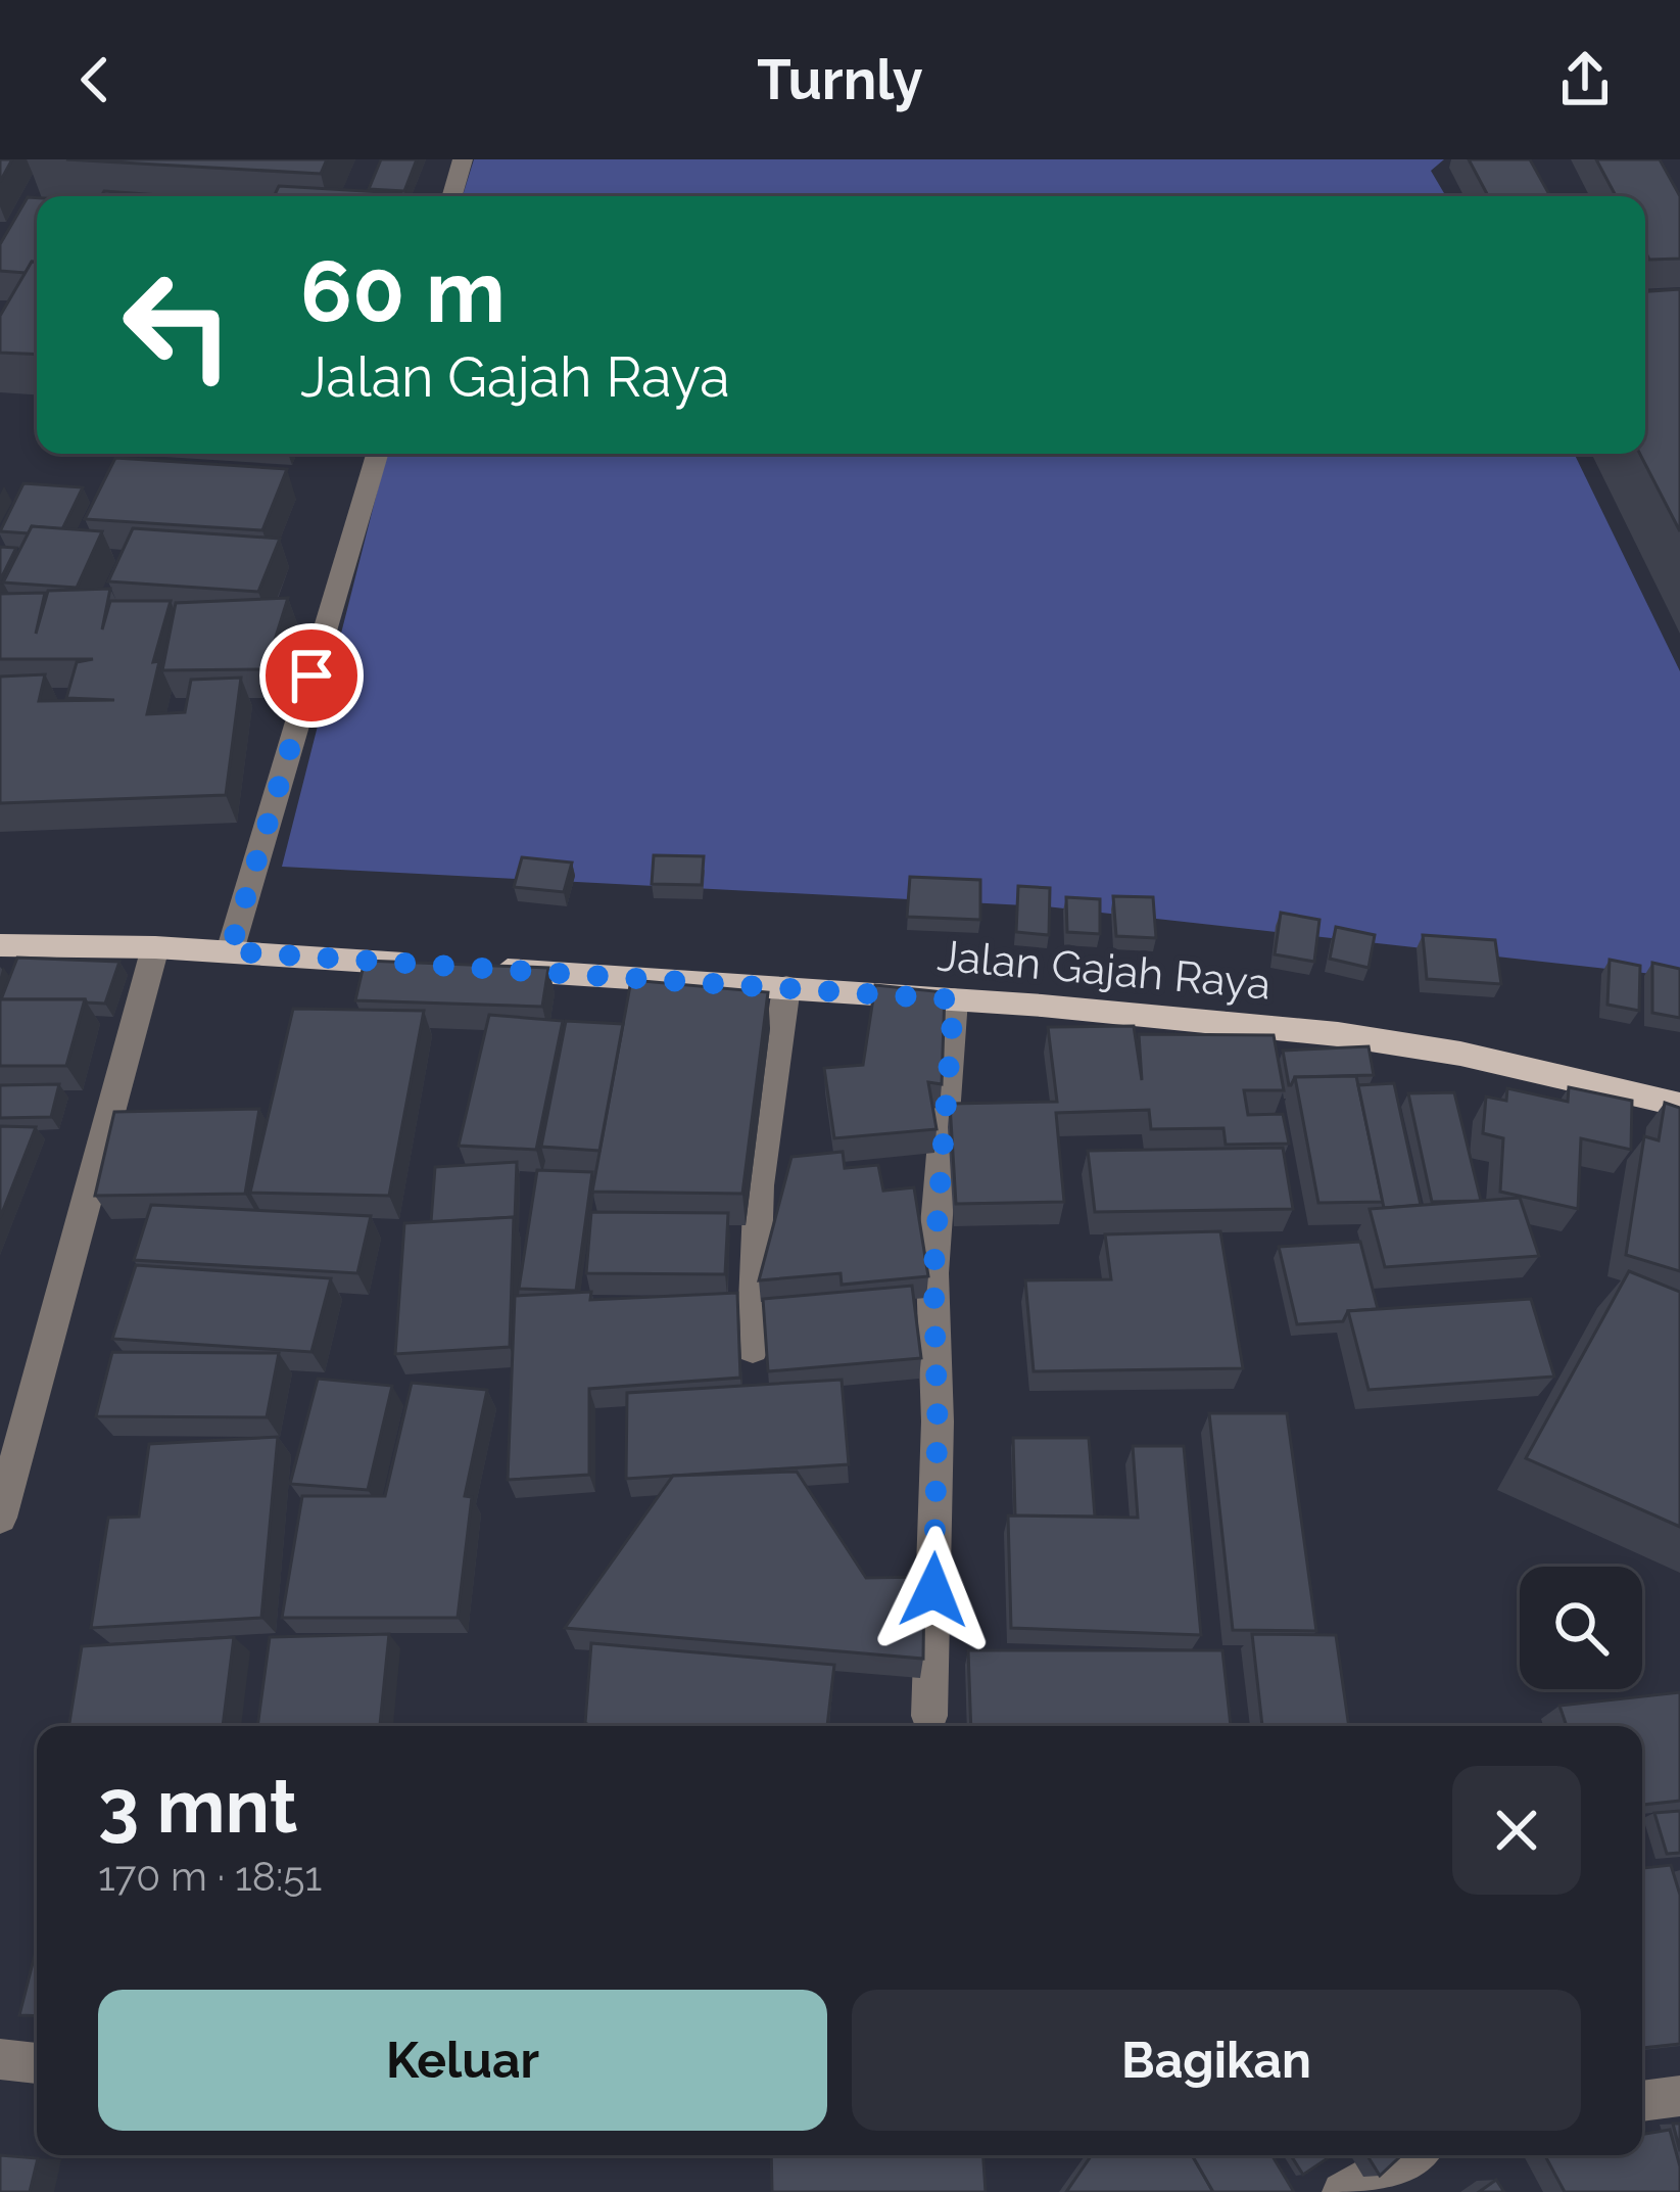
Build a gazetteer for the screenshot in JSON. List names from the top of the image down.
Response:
{
  "streets": {
    "main road": ["Jalan Gajah Raya"]
  },
  "page": {
    "header": "Turnly",
    "turn": ["60 m", "Jalan Gajah Raya"],
    "heading": ["3 mnt", "170 m · 18:51"],
    "buttons": ["Keluar", "Bagikan"]
  }
}
